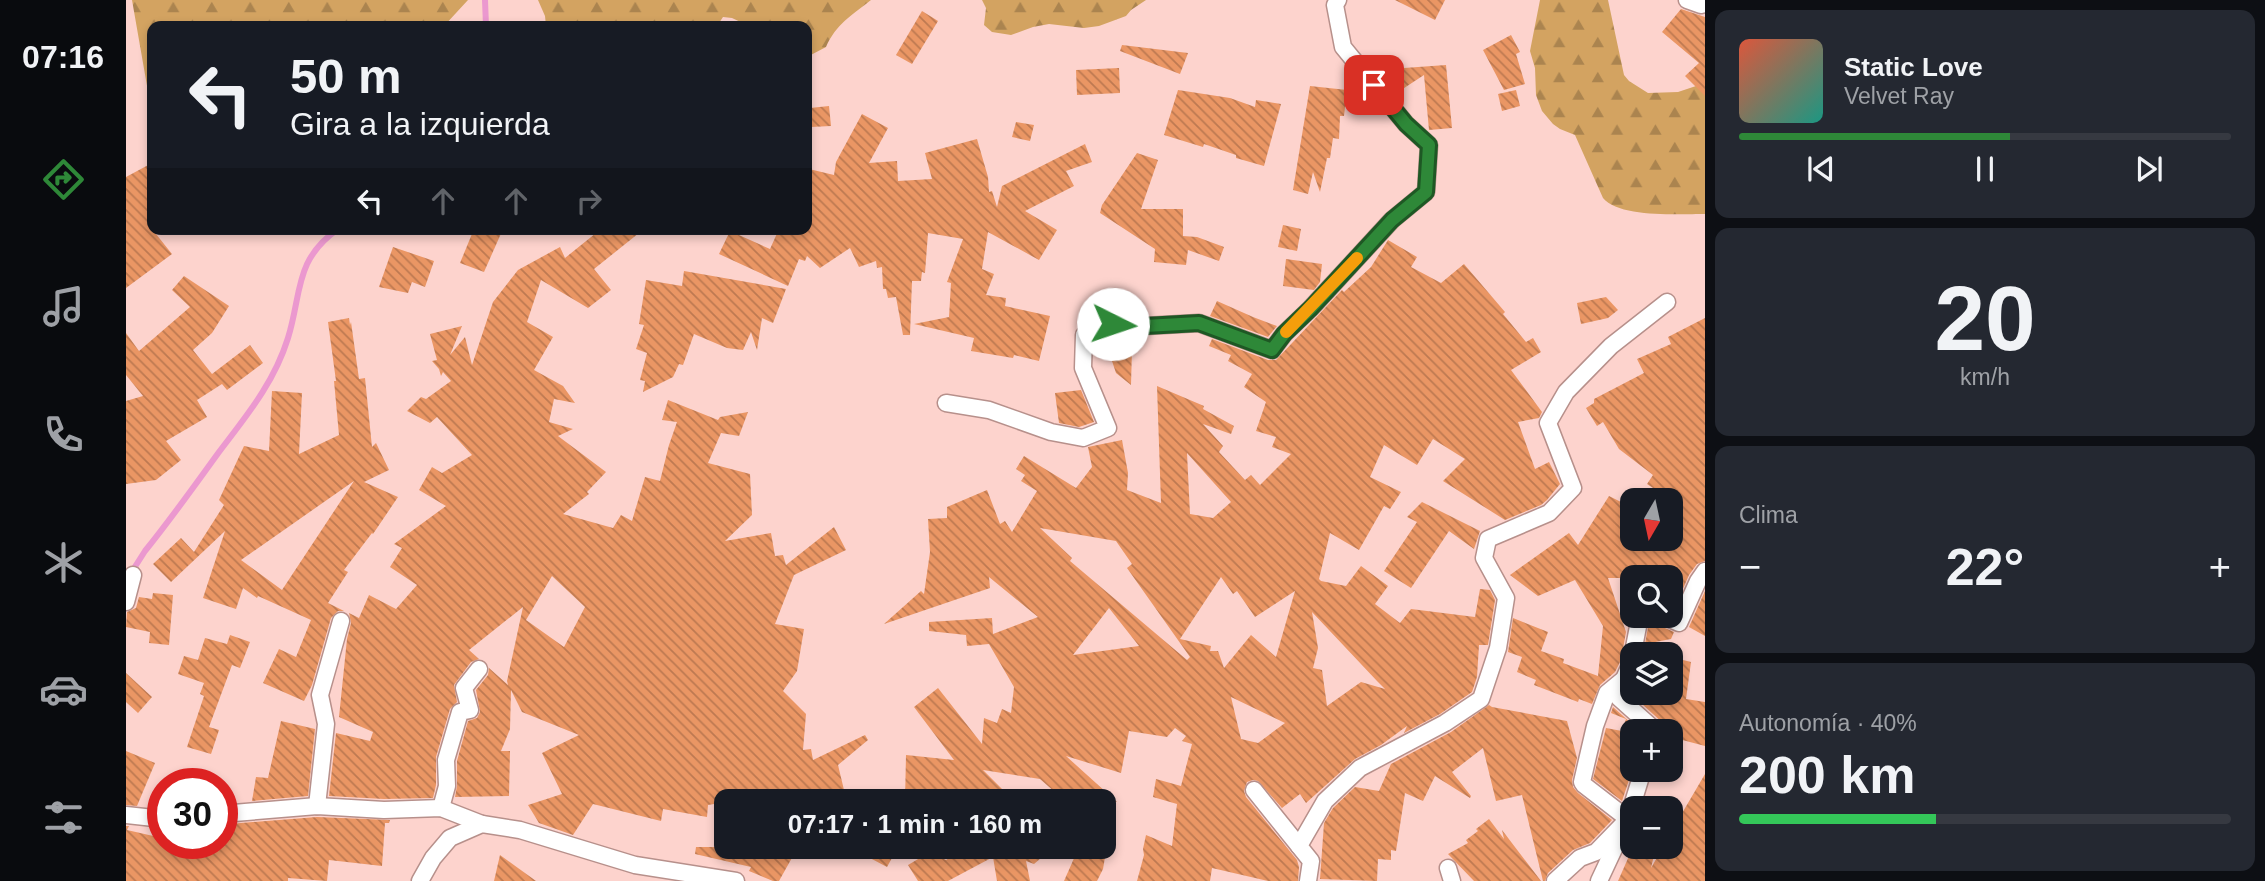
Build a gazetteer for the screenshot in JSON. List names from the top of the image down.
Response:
{
  "north": "bottom",
  "page": {
    "tabs": "07:16",
    "turn": ["50 m", "Gira a la izquierda"],
    "song": ["Static Love", "Velvet Ray"],
    "tile": [
      ["20", "km/h"],
      "Clima",
      ["Autonomía · 40%", "200 km"]
    ],
    "map_buttons": ["+", "−"],
    "heat": ["−", "22°", "+"],
    "limit": "30",
    "trip": "07:17 · 1 min · 160 m"
  }
}
